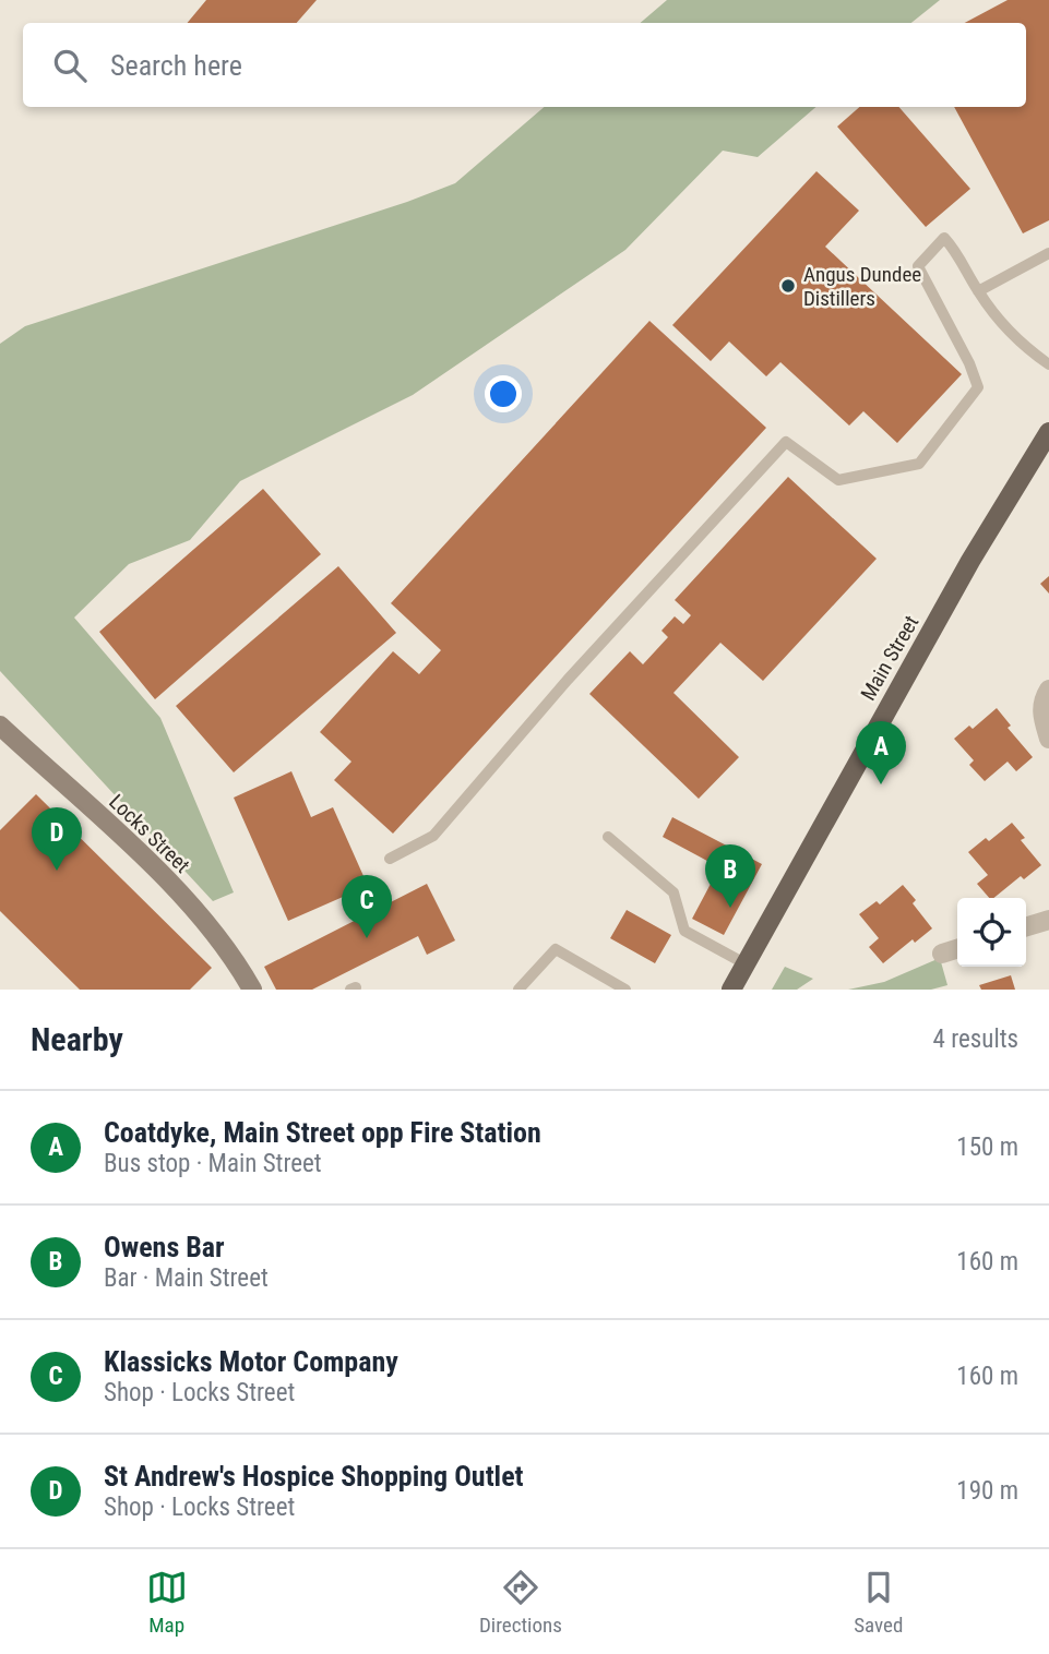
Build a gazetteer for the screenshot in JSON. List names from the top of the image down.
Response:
{
  "streets": {
    "main road": ["Main Street", "Locks Street"]
  },
  "places": ["Angus Dundee Distillers"],
  "page": {
    "search": "Search here",
    "pins": [
      "A",
      "D",
      "B",
      "C"
    ],
    "heading": ["Nearby", "4 results"],
    "list": [
      {
        "mark": "A",
        "name": "Coatdyke, Main Street opp Fire Station",
        "note": "Bus stop · Main Street",
        "value": "150 m"
      },
      {
        "mark": "B",
        "name": "Owens Bar",
        "note": "Bar · Main Street",
        "value": "160 m"
      },
      {
        "mark": "C",
        "name": "Klassicks Motor Company",
        "note": "Shop · Locks Street",
        "value": "160 m"
      },
      {
        "mark": "D",
        "name": "St Andrew's Hospice Shopping Outlet",
        "note": "Shop · Locks Street",
        "value": "190 m"
      }
    ],
    "nav": ["Map", "Directions", "Saved"]
  }
}
